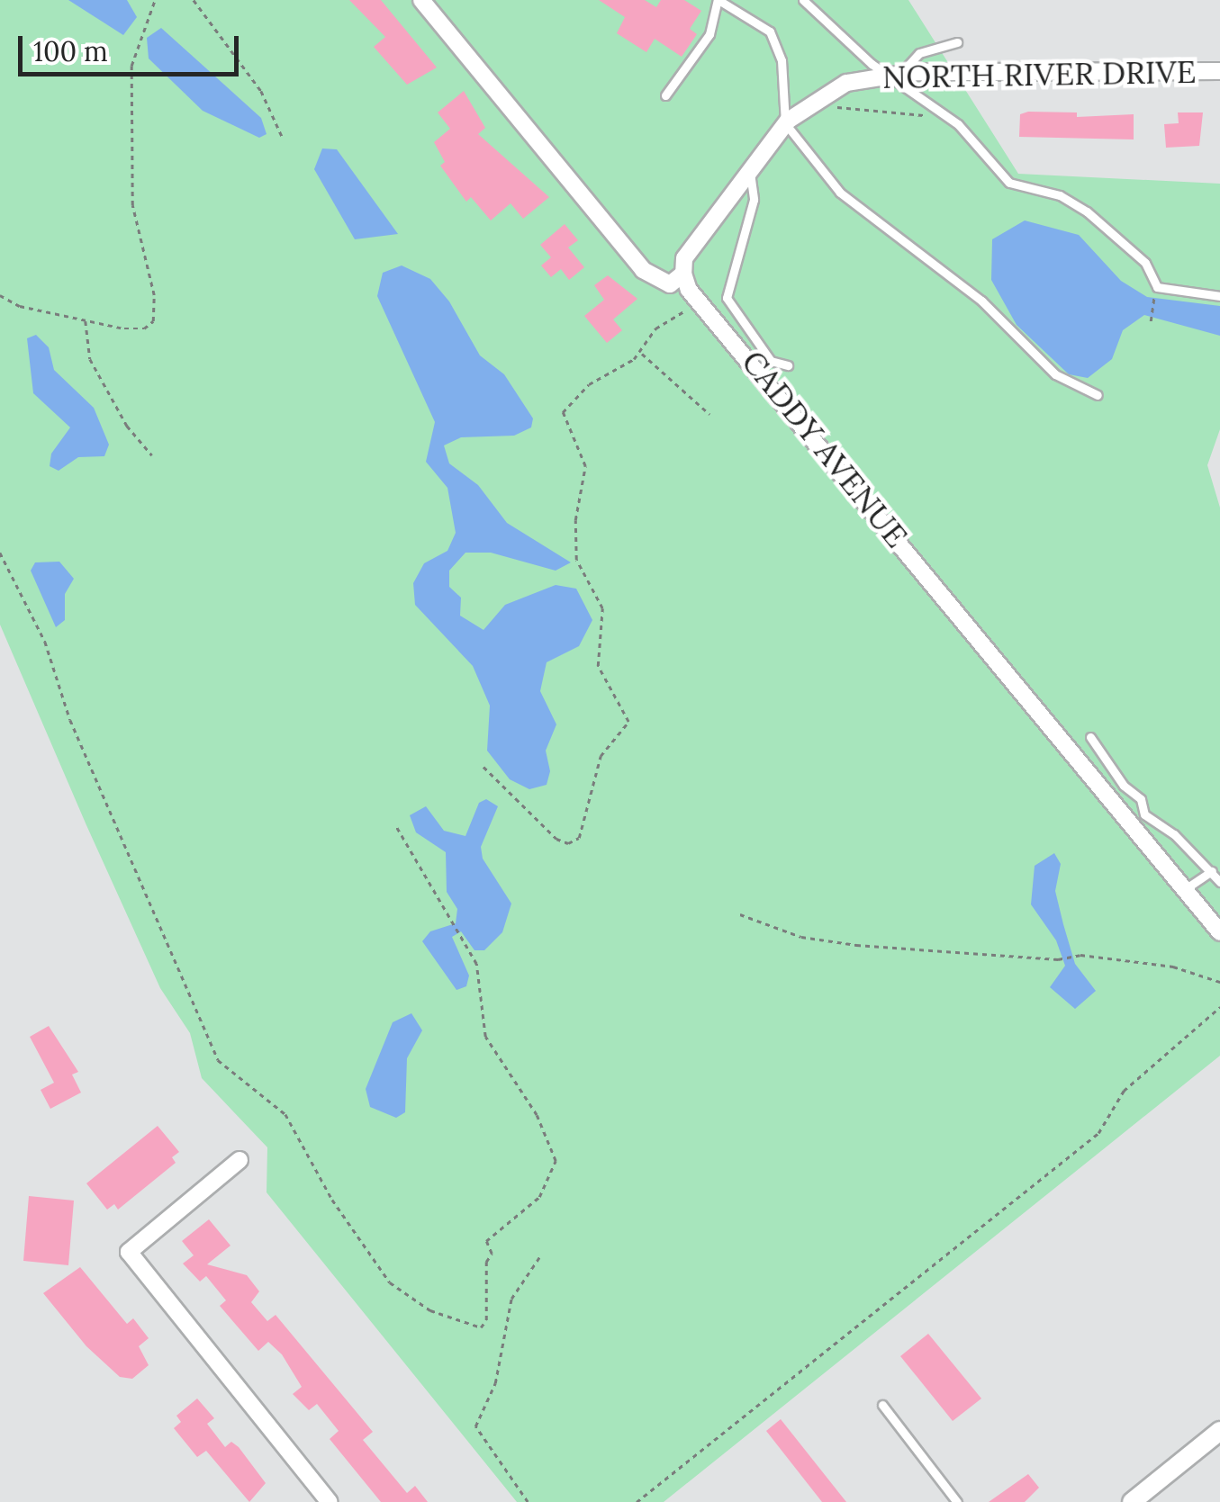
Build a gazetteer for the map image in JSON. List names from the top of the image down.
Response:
{
  "streets": {
    "street": ["NORTH RIVER DRIVE", "CADDY AVENUE"]
  },
  "crossings": [
    ["NORTH RIVER DRIVE", "CADDY AVENUE"]
  ],
  "scale_bar": "100 m"
}
